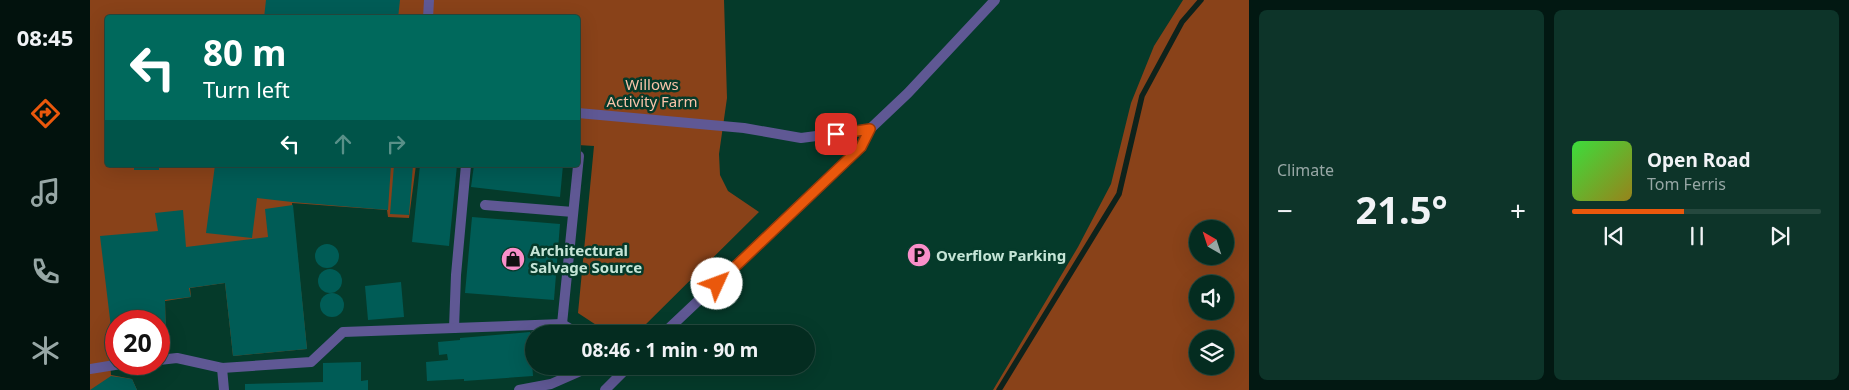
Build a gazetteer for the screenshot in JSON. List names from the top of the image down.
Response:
{
  "parks": ["Willows Activity Farm"],
  "places": {
    "parking": ["Overflow Parking"],
    "shop": ["Architectural Salvage Source"]
  },
  "north": "top left",
  "page": {
    "tabs": "08:45",
    "tile": "Climate",
    "turn": ["80 m", "Turn left"],
    "song": ["Open Road", "Tom Ferris"],
    "heat": ["−", "21.5°", "+"],
    "limit": "20",
    "trip": "08:46 · 1 min · 90 m"
  }
}
